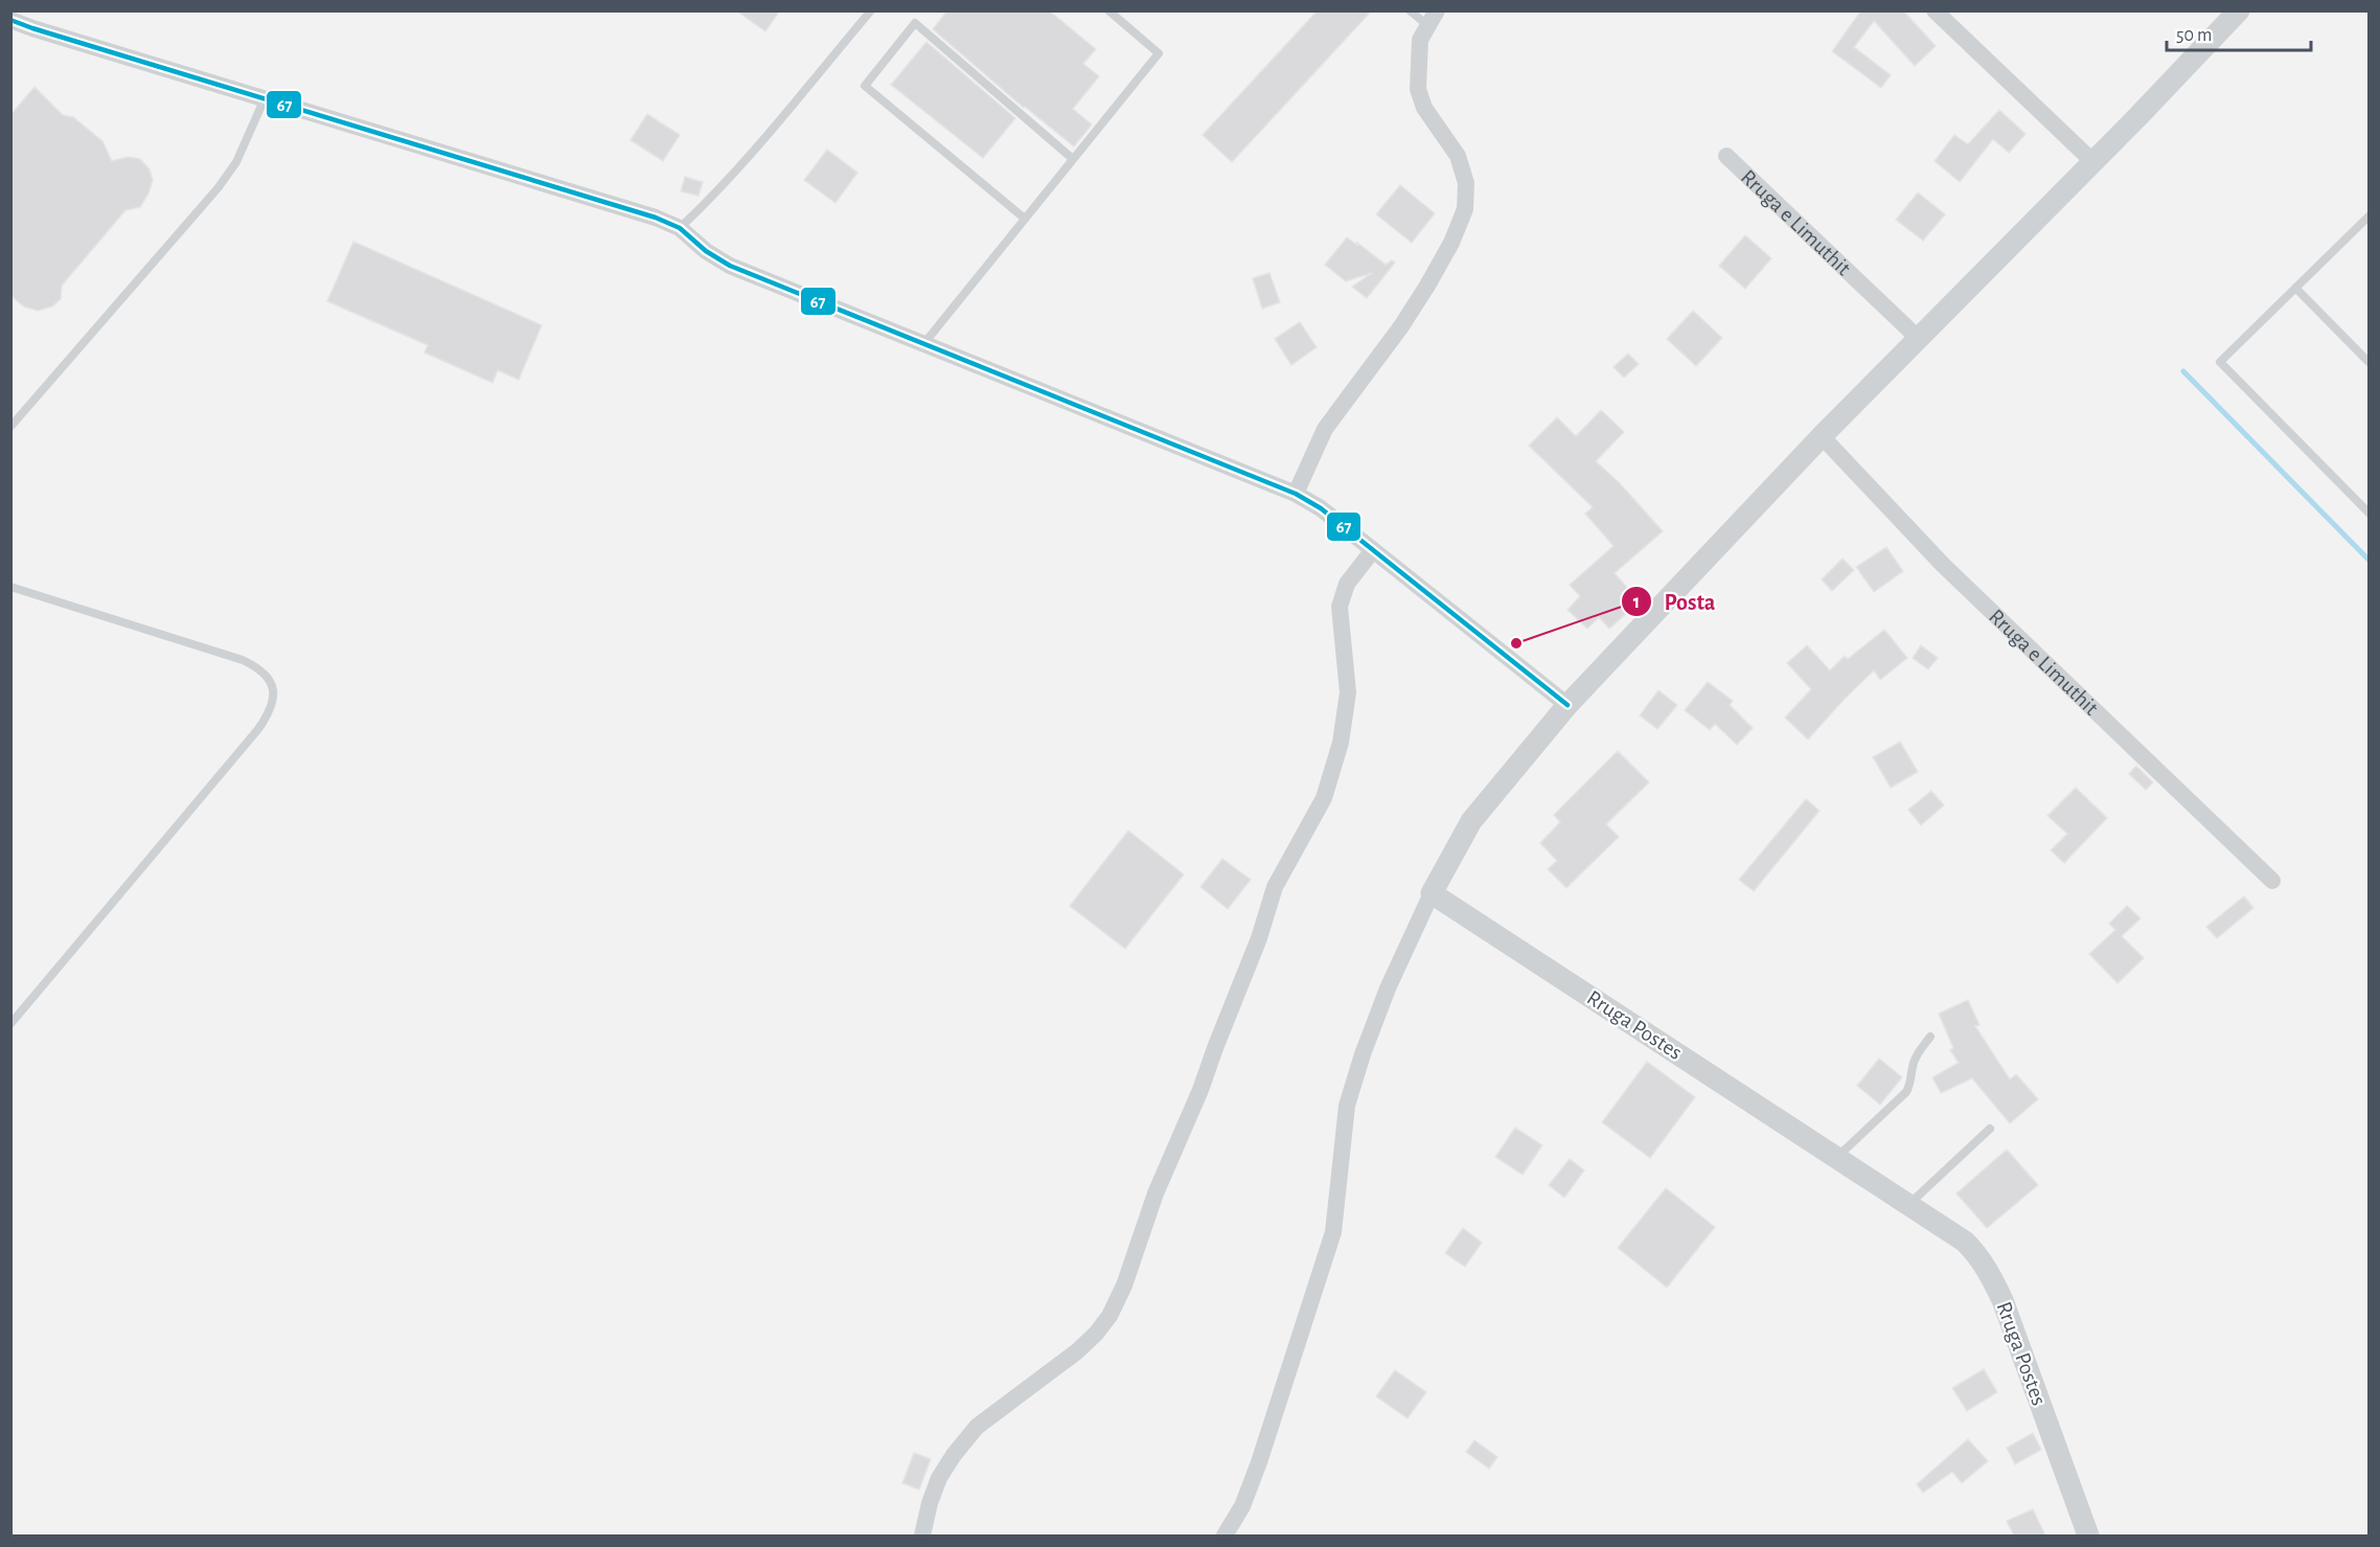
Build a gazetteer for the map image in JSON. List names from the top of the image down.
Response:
{
  "streets": {
    "street": ["Rruga e Limuthit", "Rruga Postes"]
  },
  "places": ["Posta"],
  "lines": ["transit line 67"],
  "scale_bar": "50 m"
}
